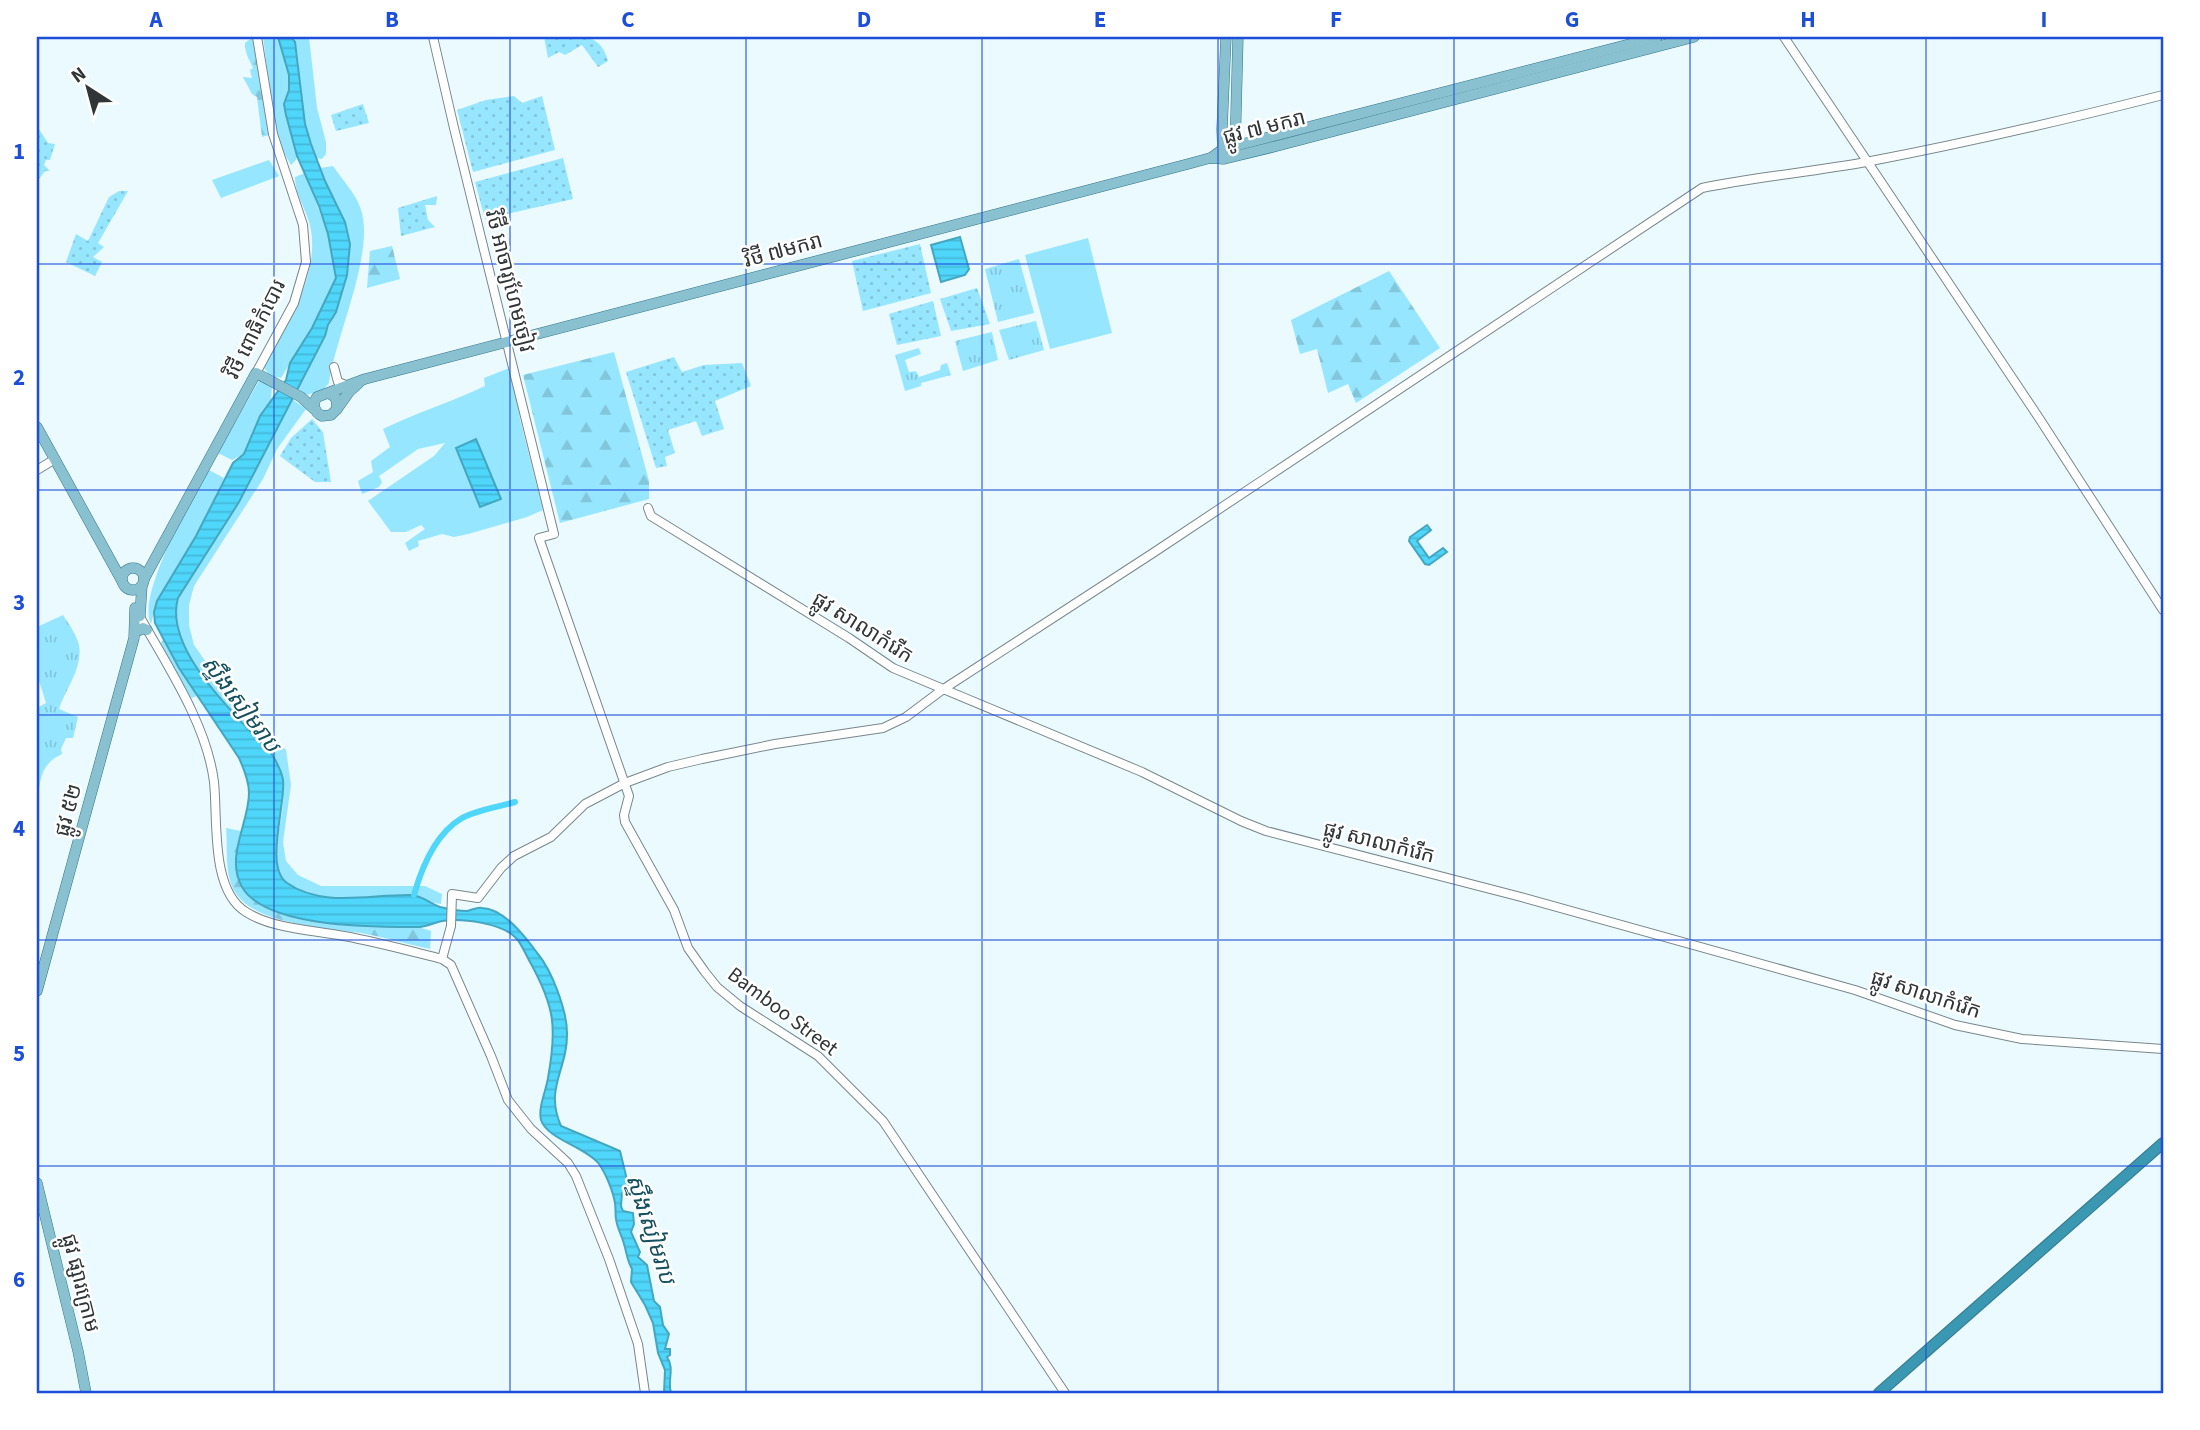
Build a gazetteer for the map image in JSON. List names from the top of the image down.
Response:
{
  "streets": {
    "main road": [
      "ផ្លូវ ៧ មករា",
      "វិថី ៧មករា",
      "វិថី ពោធិកំបោរ",
      "ផ្លូវ ៥២",
      "ផ្លូវ ផ្សារក្រោម"
    ],
    "street": ["វិថី អាចារ្យហែមចៀវ", "ផ្លូវ សាលាកំរើក", "Bamboo Street"]
  },
  "crossings": [
    ["ផ្លូវ ៧ មករា", "វិថី ៧មករា"],
    ["វិថី ៧មករា", "វិថី អាចារ្យហែមចៀវ"],
    ["វិថី អាចារ្យហែមចៀវ", "Bamboo Street"],
    ["វិថី ពោធិកំបោរ", "ផ្លូវ ៥២"]
  ],
  "water": ["ស្ទឹងសៀមរាប"],
  "north": "top left",
  "grid": {
    "columns": [
      "A",
      "B",
      "C",
      "D",
      "E",
      "F",
      "G",
      "H",
      "I"
    ],
    "rows": [
      "1",
      "2",
      "3",
      "4",
      "5",
      "6"
    ]
  }
}
